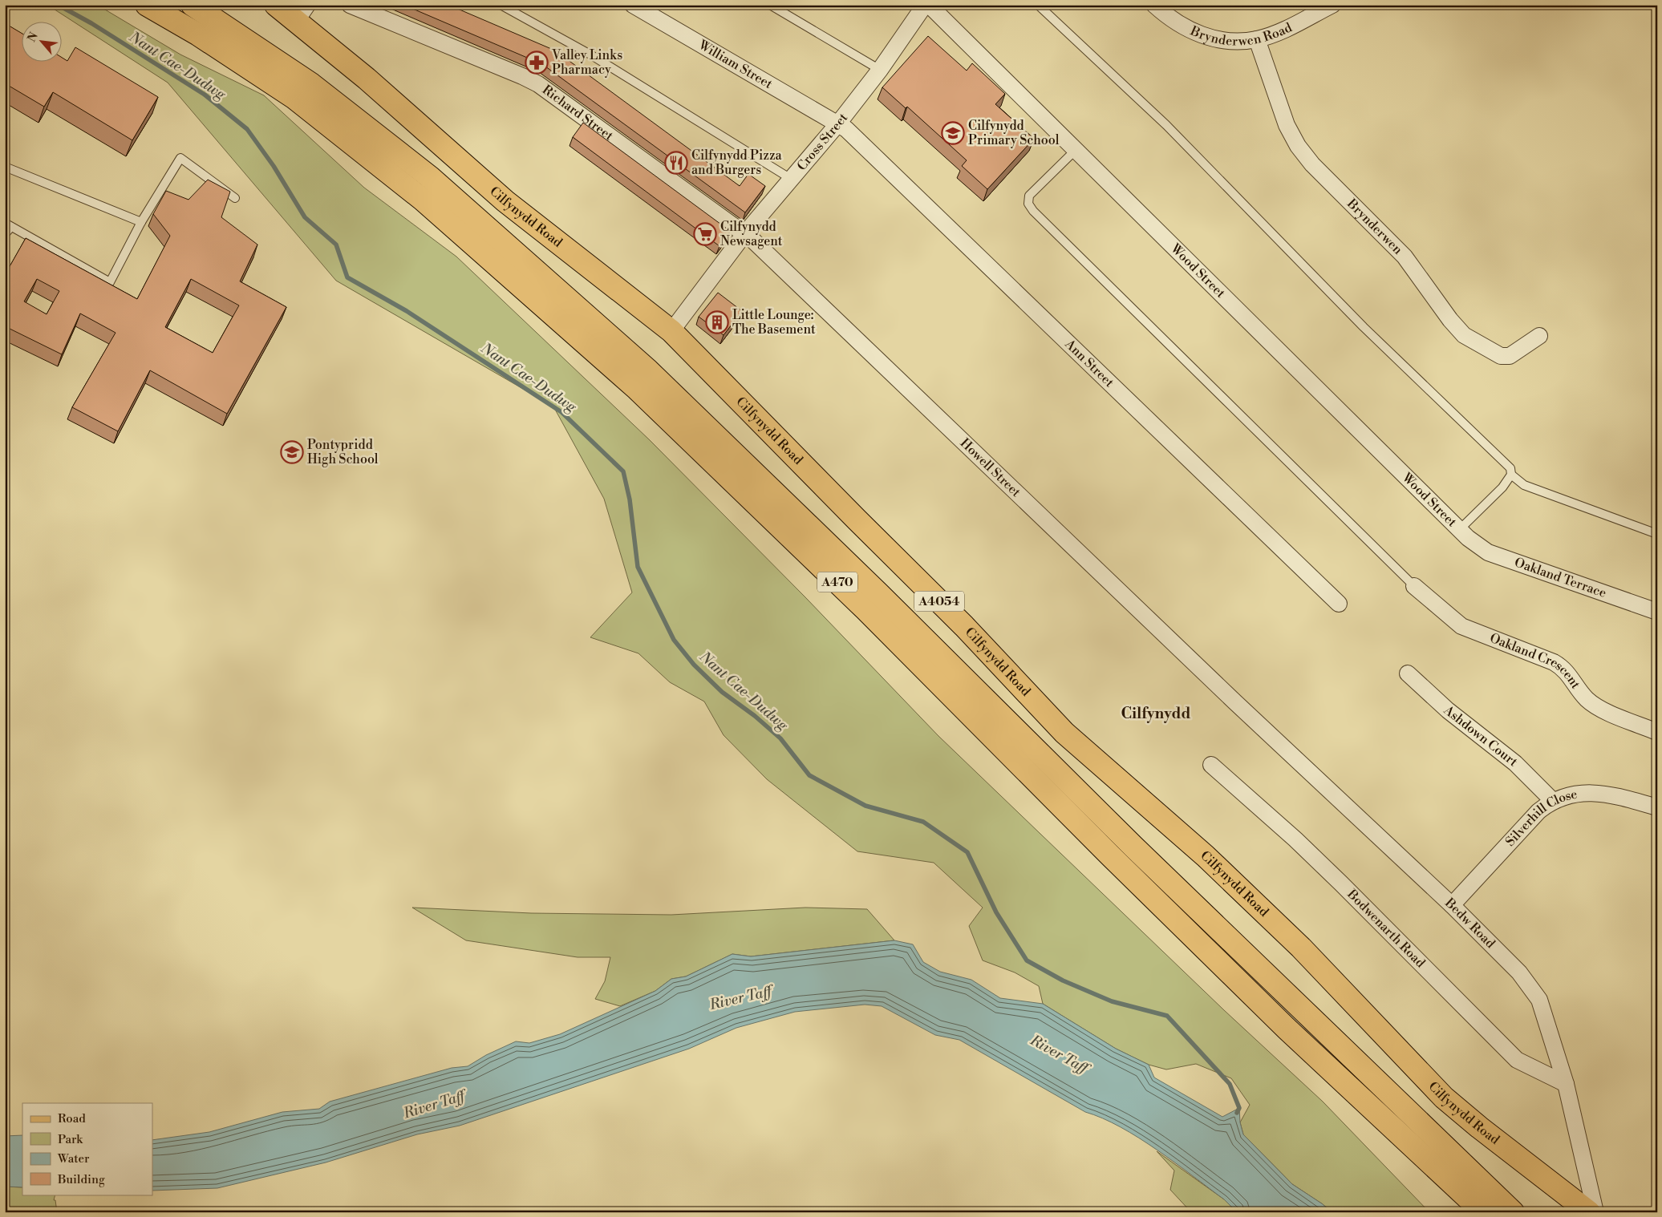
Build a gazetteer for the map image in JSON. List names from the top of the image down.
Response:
{
  "streets": {
    "main road": ["Cilfynydd Road", "A470", "A4054"],
    "street": [
      "Brynderwen Road",
      "William Street",
      "Richard Street",
      "Cross Street",
      "Brynderwen",
      "Wood Street",
      "Ann Street",
      "Howell Street",
      "Oakland Terrace",
      "Oakland Crescent",
      "Ashdown Court",
      "Silverhill Close",
      "Bedw Road",
      "Bodwenarth Road"
    ]
  },
  "crossings": [
    ["Brynderwen Road", "Brynderwen"],
    ["William Street", "Cross Street"],
    ["William Street", "Ann Street"],
    ["Richard Street", "Cross Street"],
    ["Richard Street", "Howell Street"],
    ["Cross Street", "Cilfynydd Road"],
    ["Cross Street", "Ann Street"],
    ["Cross Street", "Howell Street"],
    ["Wood Street", "Oakland Terrace"],
    ["Howell Street", "Bedw Road"],
    ["Ashdown Court", "Silverhill Close"],
    ["Silverhill Close", "Bedw Road"],
    ["Bedw Road", "Bodwenarth Road"]
  ],
  "districts": ["Cilfynydd"],
  "water": ["Nant Cae-Dudwg", "River Taff"],
  "places": {
    "pharmacy": ["Valley Links Pharmacy"],
    "school or university": ["Cilfynydd Primary School", "Pontypridd High School"],
    "restaurant": ["Cilfynydd Pizza and Burgers"],
    "supermarket": ["Cilfynydd Newsagent"],
    "building": ["Little Lounge: The Basement"]
  },
  "legend": [
    "Road",
    "Park",
    "Water",
    "Building"
  ],
  "north": "top left"
}
